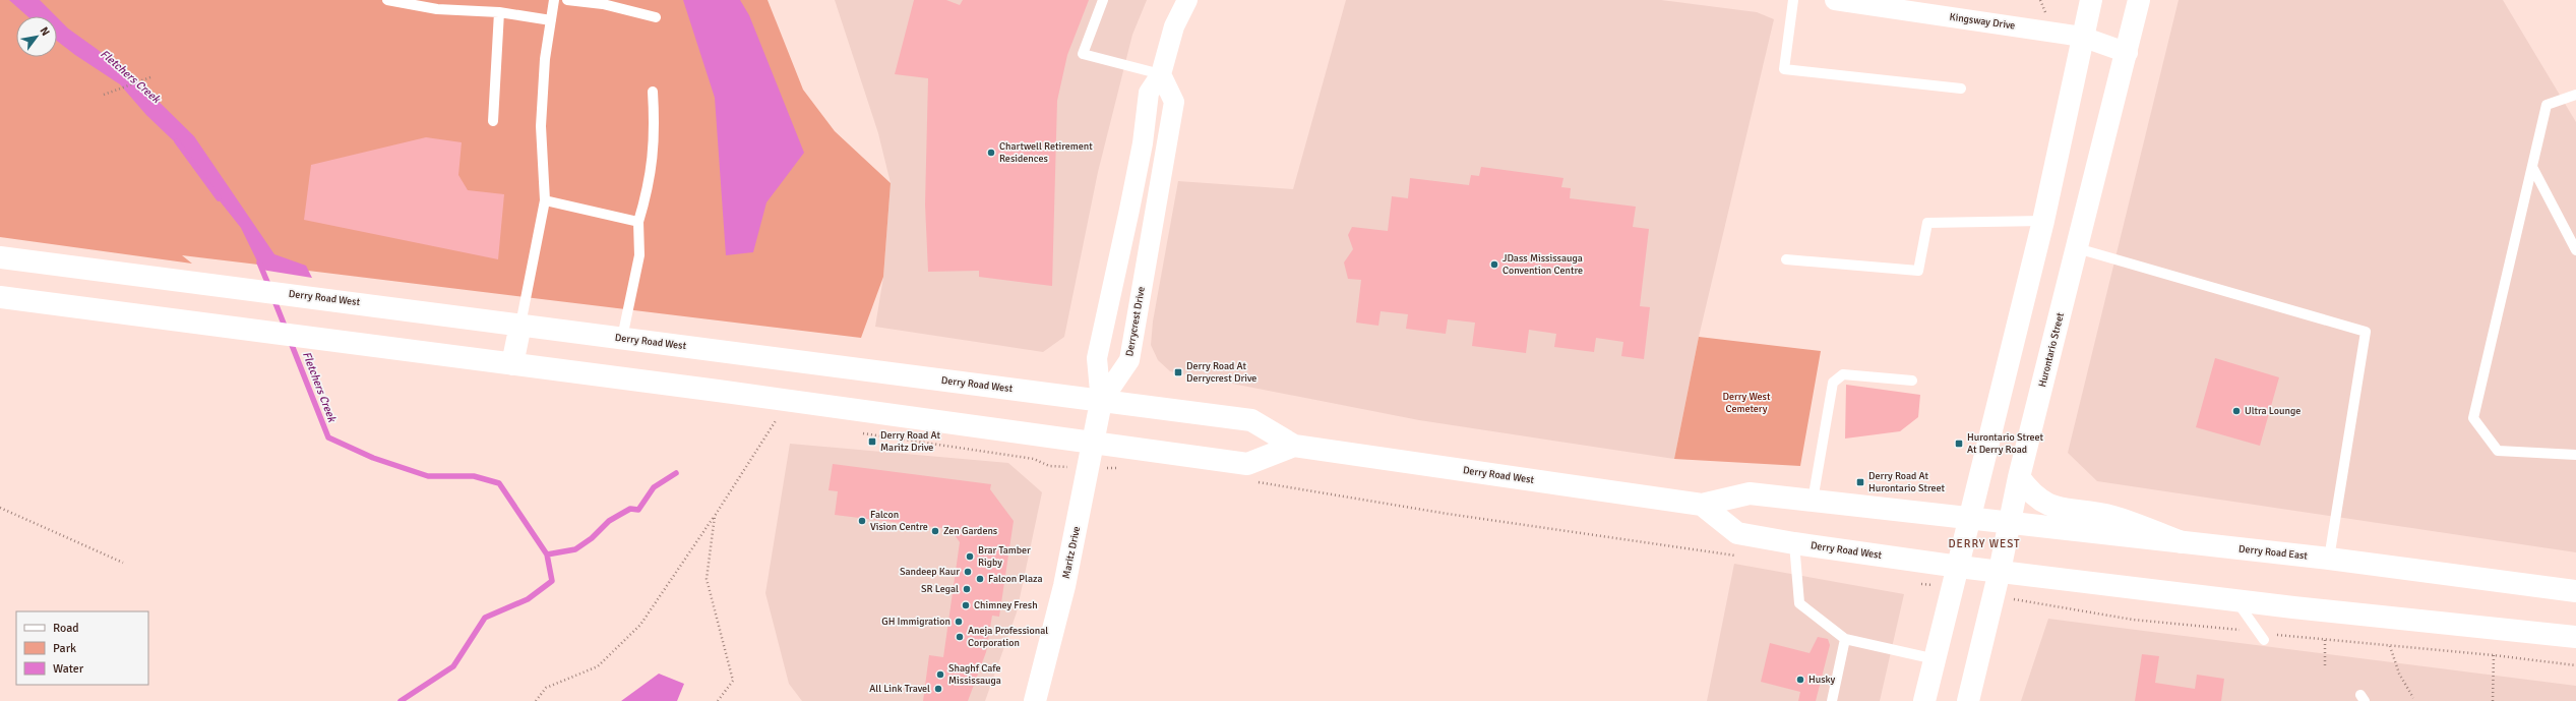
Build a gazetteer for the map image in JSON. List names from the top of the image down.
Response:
{
  "streets": {
    "main road": [
      "Derry Road West",
      "Hurontario Street",
      "Maritz Drive",
      "Derry Road East"
    ],
    "street": ["Kingsway Drive", "Derrycrest Drive"]
  },
  "crossings": [
    ["Kingsway Drive", "Hurontario Street"],
    ["Derry Road West", "Derrycrest Drive"],
    ["Derry Road West", "Hurontario Street"],
    ["Derry Road West", "Maritz Drive"],
    ["Derry Road West", "Derry Road East"],
    ["Derrycrest Drive", "Maritz Drive"],
    ["Hurontario Street", "Derry Road East"]
  ],
  "districts": ["DERRY WEST"],
  "water": ["Fletchers Creek"],
  "parks": ["Derry West Cemetery"],
  "places": {
    "other": [
      "Chartwell Retirement Residences",
      "JDass Mississauga Convention Centre",
      "Ultra Lounge",
      "Falcon Vision Centre",
      "Zen Gardens",
      "Brar Tamber Rigby",
      "Sandeep Kaur",
      "Falcon Plaza",
      "SR Legal",
      "Chimney Fresh",
      "GH Immigration",
      "Aneja Professional Corporation",
      "Shaghf Cafe Mississauga",
      "Husky",
      "All Link Travel"
    ],
    "transit": [
      "Derry Road At Derrycrest Drive",
      "Derry Road At Maritz Drive",
      "Hurontario Street At Derry Road",
      "Derry Road At Hurontario Street"
    ]
  },
  "legend": ["Road", "Park", "Water"],
  "north": "top right"
}
